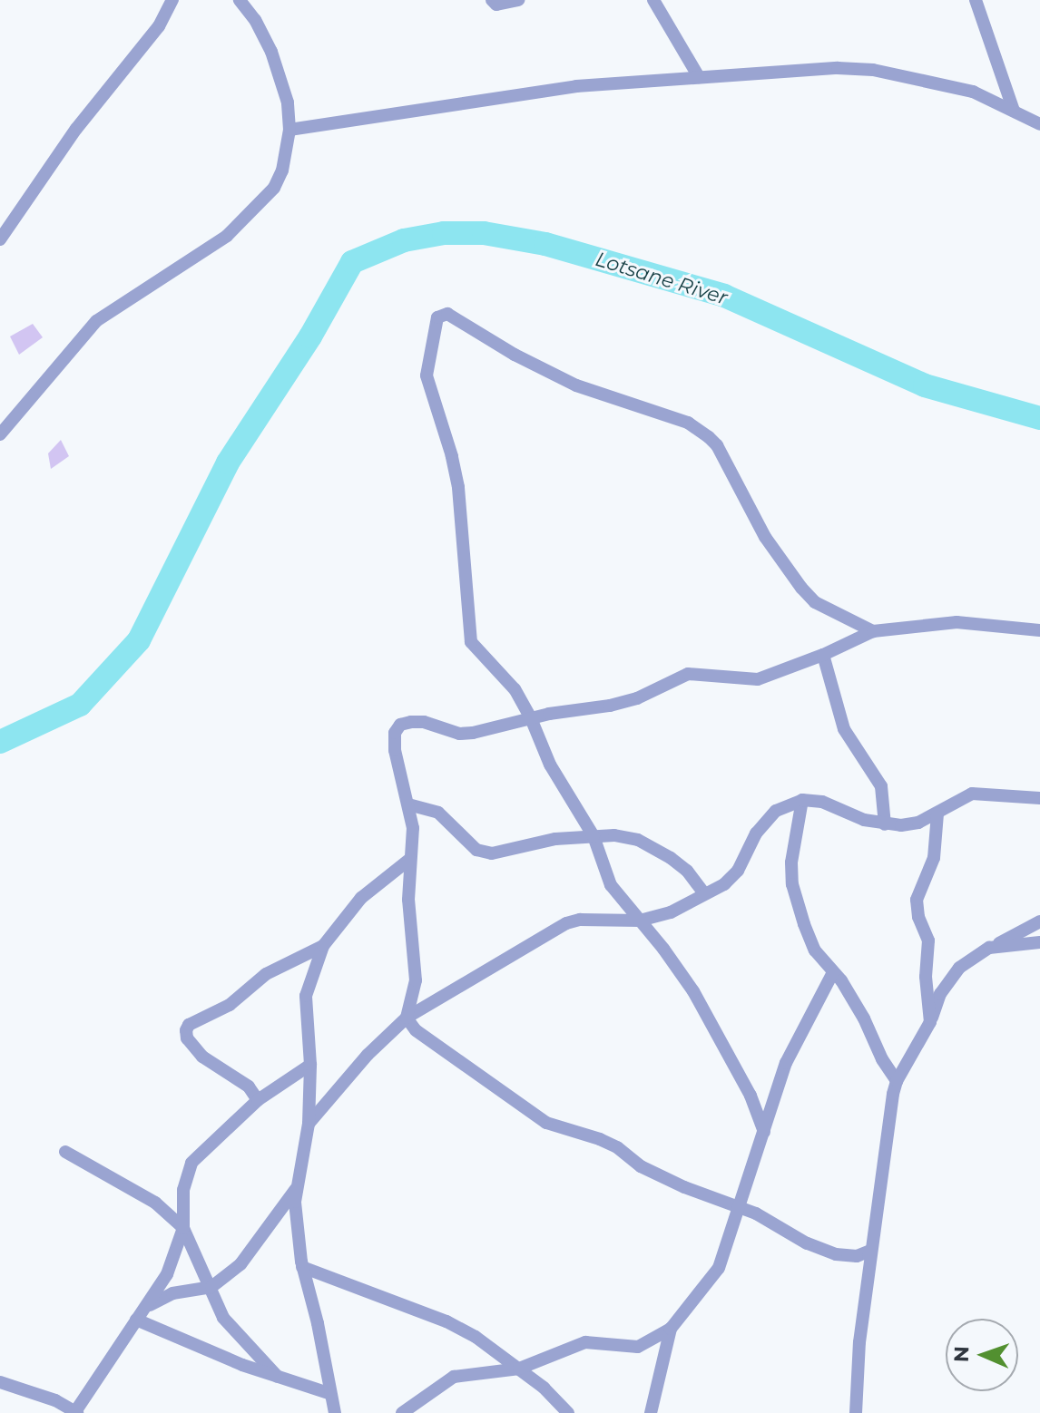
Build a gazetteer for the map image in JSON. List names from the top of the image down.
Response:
{
  "water": ["Lotsane River"],
  "north": "left"
}
